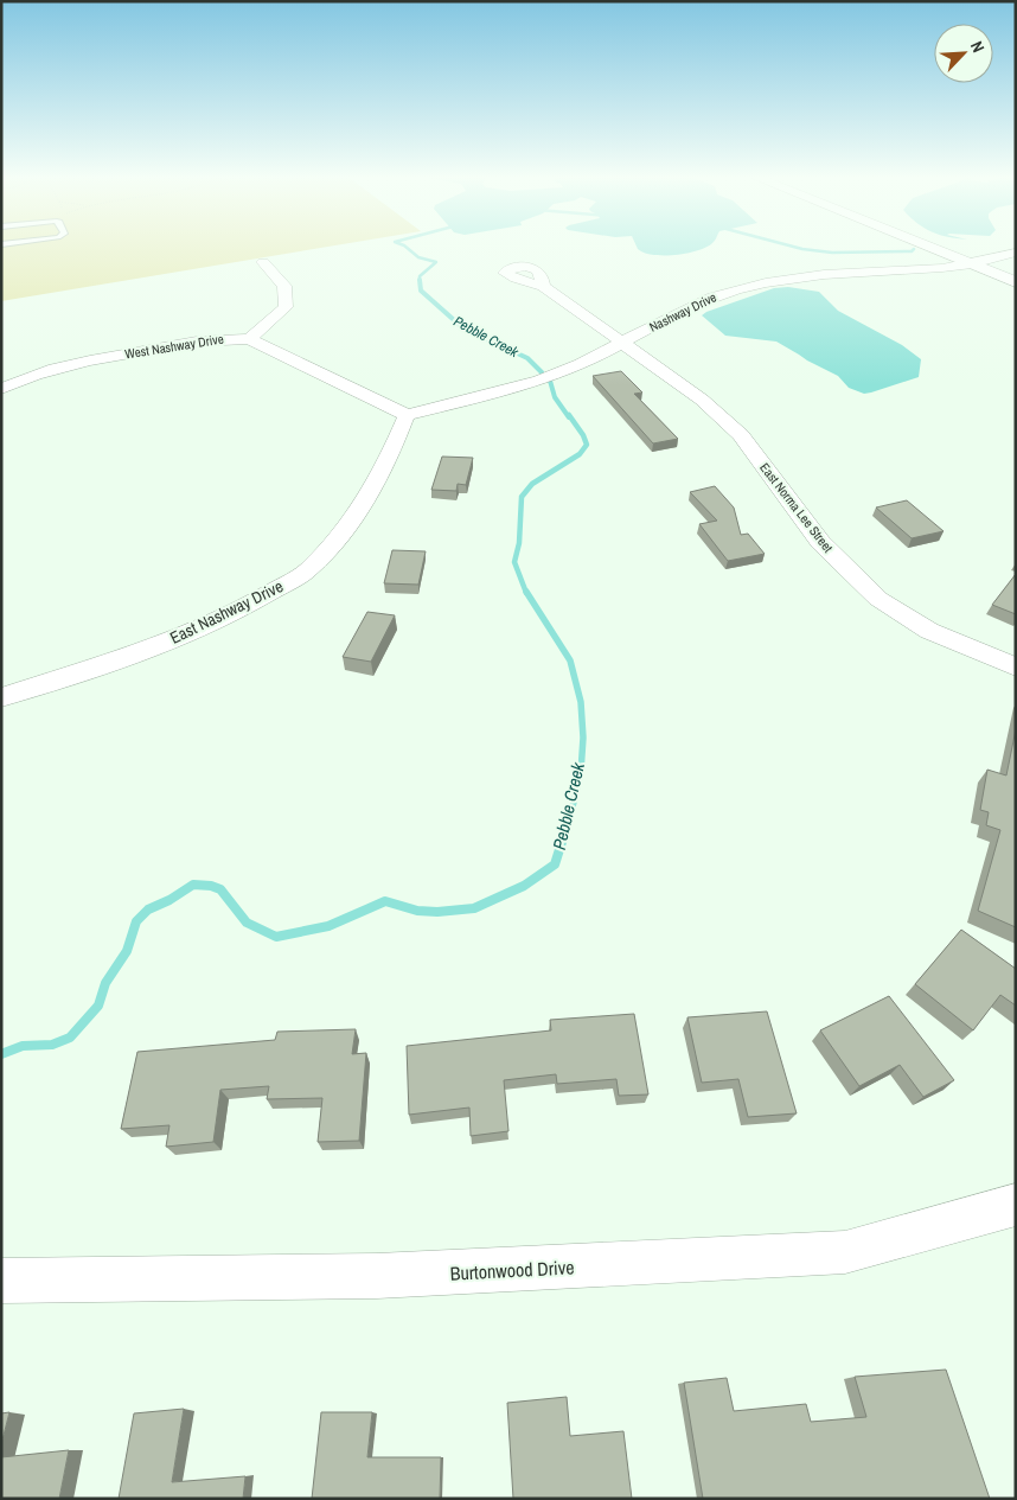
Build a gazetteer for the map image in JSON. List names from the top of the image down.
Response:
{
  "streets": {
    "street": [
      "Nashway Drive",
      "West Nashway Drive",
      "East Norma Lee Street",
      "East Nashway Drive",
      "Burtonwood Drive"
    ]
  },
  "crossings": [
    ["Nashway Drive", "West Nashway Drive"],
    ["Nashway Drive", "East Norma Lee Street"],
    ["Nashway Drive", "East Nashway Drive"],
    ["West Nashway Drive", "East Nashway Drive"]
  ],
  "water": ["Pebble Creek"],
  "north": "top right"
}
